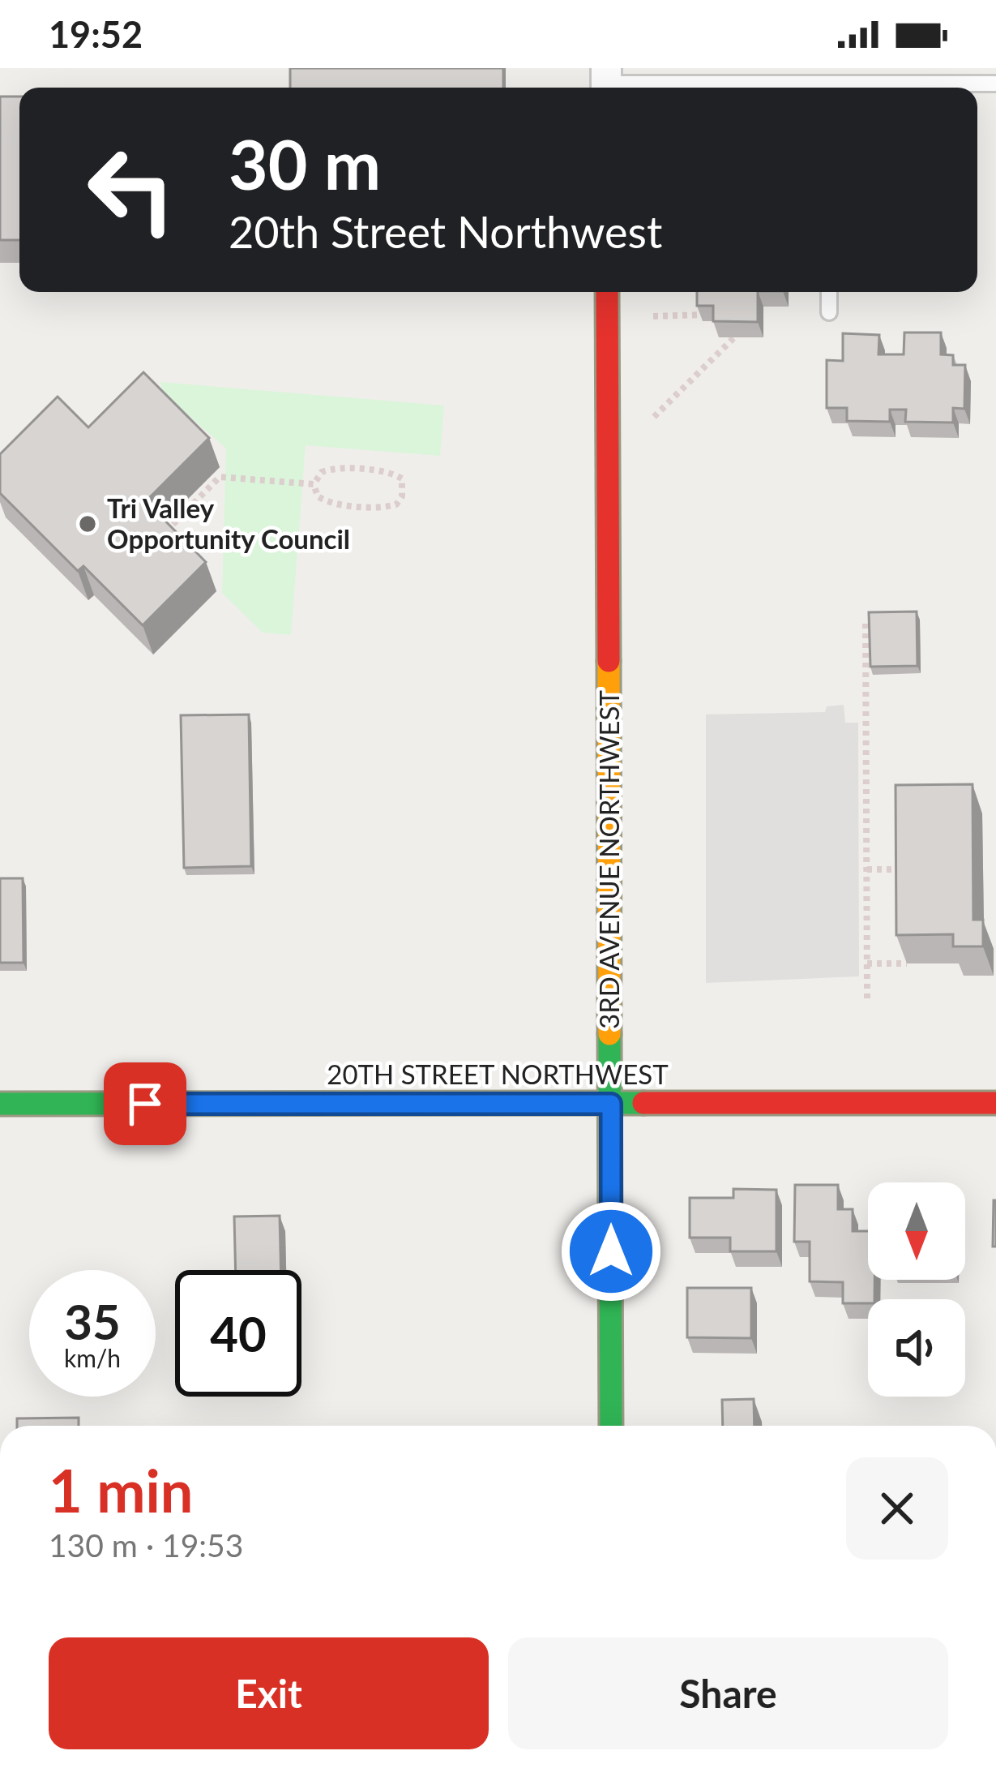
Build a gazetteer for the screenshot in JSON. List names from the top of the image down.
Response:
{
  "streets": {
    "street": ["3RD AVENUE NORTHWEST", "20TH STREET NORTHWEST"]
  },
  "crossings": [
    ["3RD AVENUE NORTHWEST", "20TH STREET NORTHWEST"]
  ],
  "places": ["Tri Valley Opportunity Council"],
  "north": "bottom",
  "page": {
    "status": "19:52",
    "turn": ["30 m", "20th Street Northwest"],
    "speed": "35 km/h",
    "limit": "40",
    "heading": ["1 min", "130 m · 19:53"],
    "buttons": ["Exit", "Share"]
  }
}
